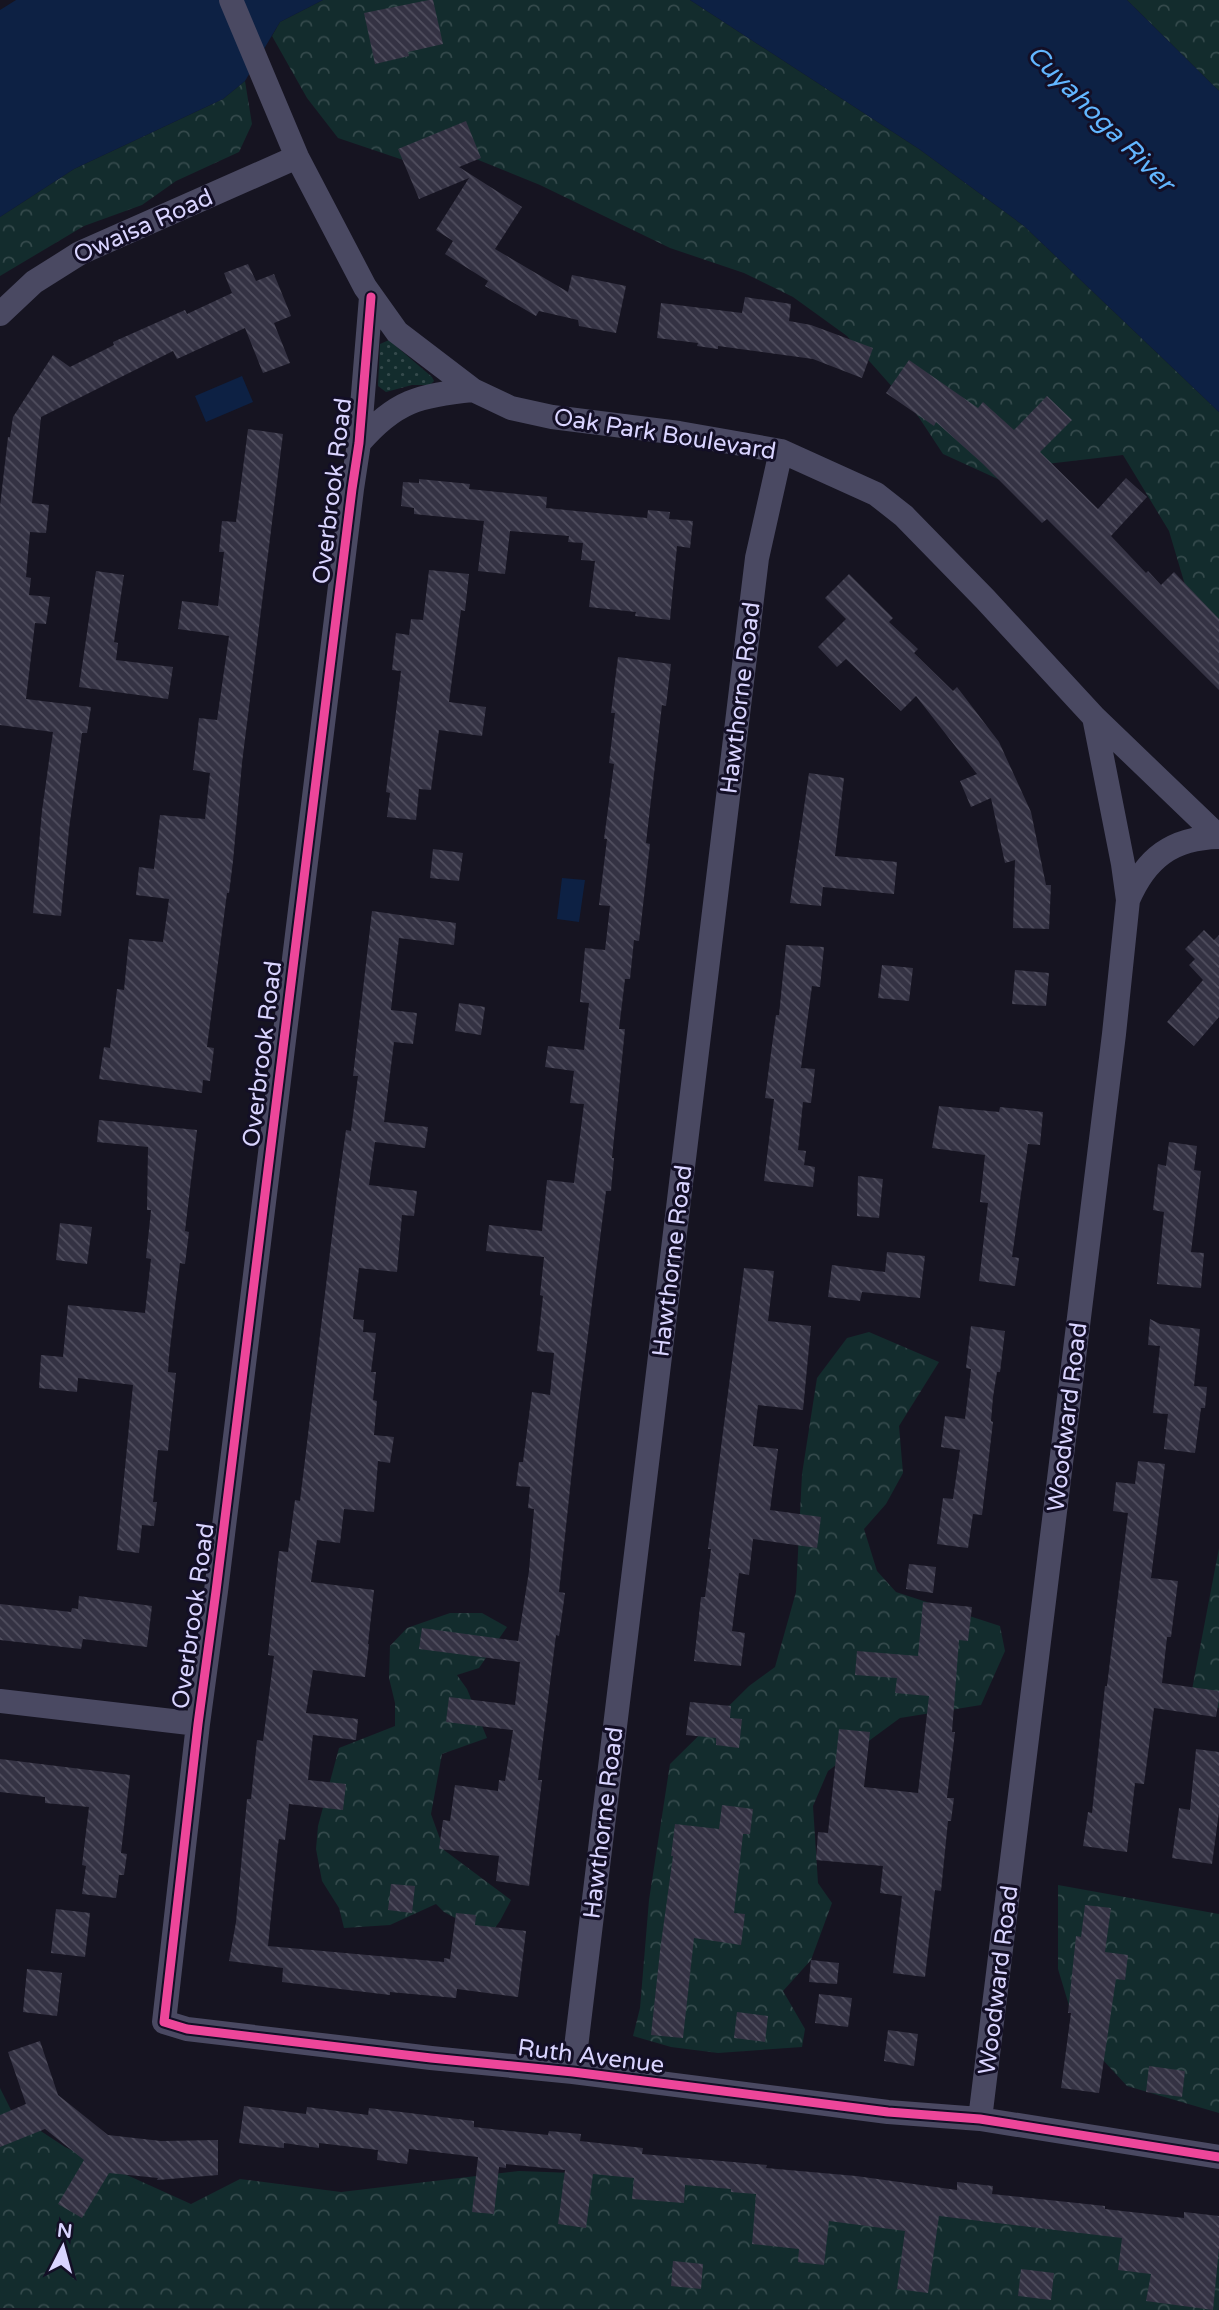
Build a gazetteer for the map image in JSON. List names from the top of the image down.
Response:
{
  "streets": {
    "street": [
      "Owaisa Road",
      "Oak Park Boulevard",
      "Overbrook Road",
      "Hawthorne Road",
      "Woodward Road",
      "Ruth Avenue"
    ]
  },
  "crossings": [
    ["Owaisa Road", "Oak Park Boulevard"],
    ["Oak Park Boulevard", "Overbrook Road"],
    ["Oak Park Boulevard", "Hawthorne Road"],
    ["Oak Park Boulevard", "Woodward Road"],
    ["Overbrook Road", "Ruth Avenue"],
    ["Hawthorne Road", "Ruth Avenue"],
    ["Woodward Road", "Ruth Avenue"]
  ],
  "water": ["Cuyahoga River"],
  "north": "top"
}
